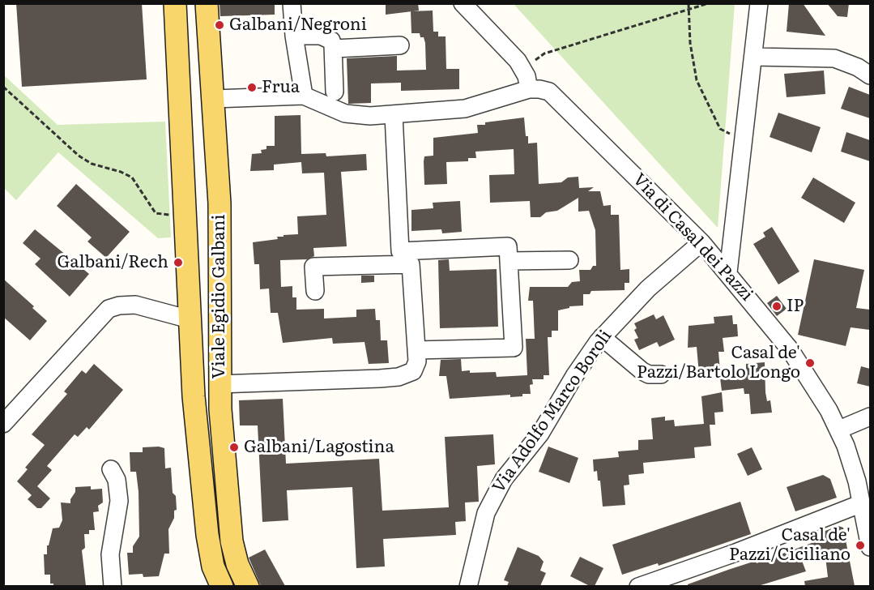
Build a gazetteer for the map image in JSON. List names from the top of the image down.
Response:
{
  "streets": {
    "main road": ["Viale Egidio Galbani"],
    "street": ["Via di Casal dei Pazzi", "Via Adolfo Marco Boroli"]
  },
  "crossings": [
    ["Via di Casal dei Pazzi", "Via Adolfo Marco Boroli"]
  ],
  "places": [
    "Galbani/Negroni",
    "Frua",
    "Galbani/Rech",
    "IP",
    "Casal de' Pazzi/Bartolo Longo",
    "Galbani/Lagostina",
    "Casal de' Pazzi/Ciciliano"
  ]
}
